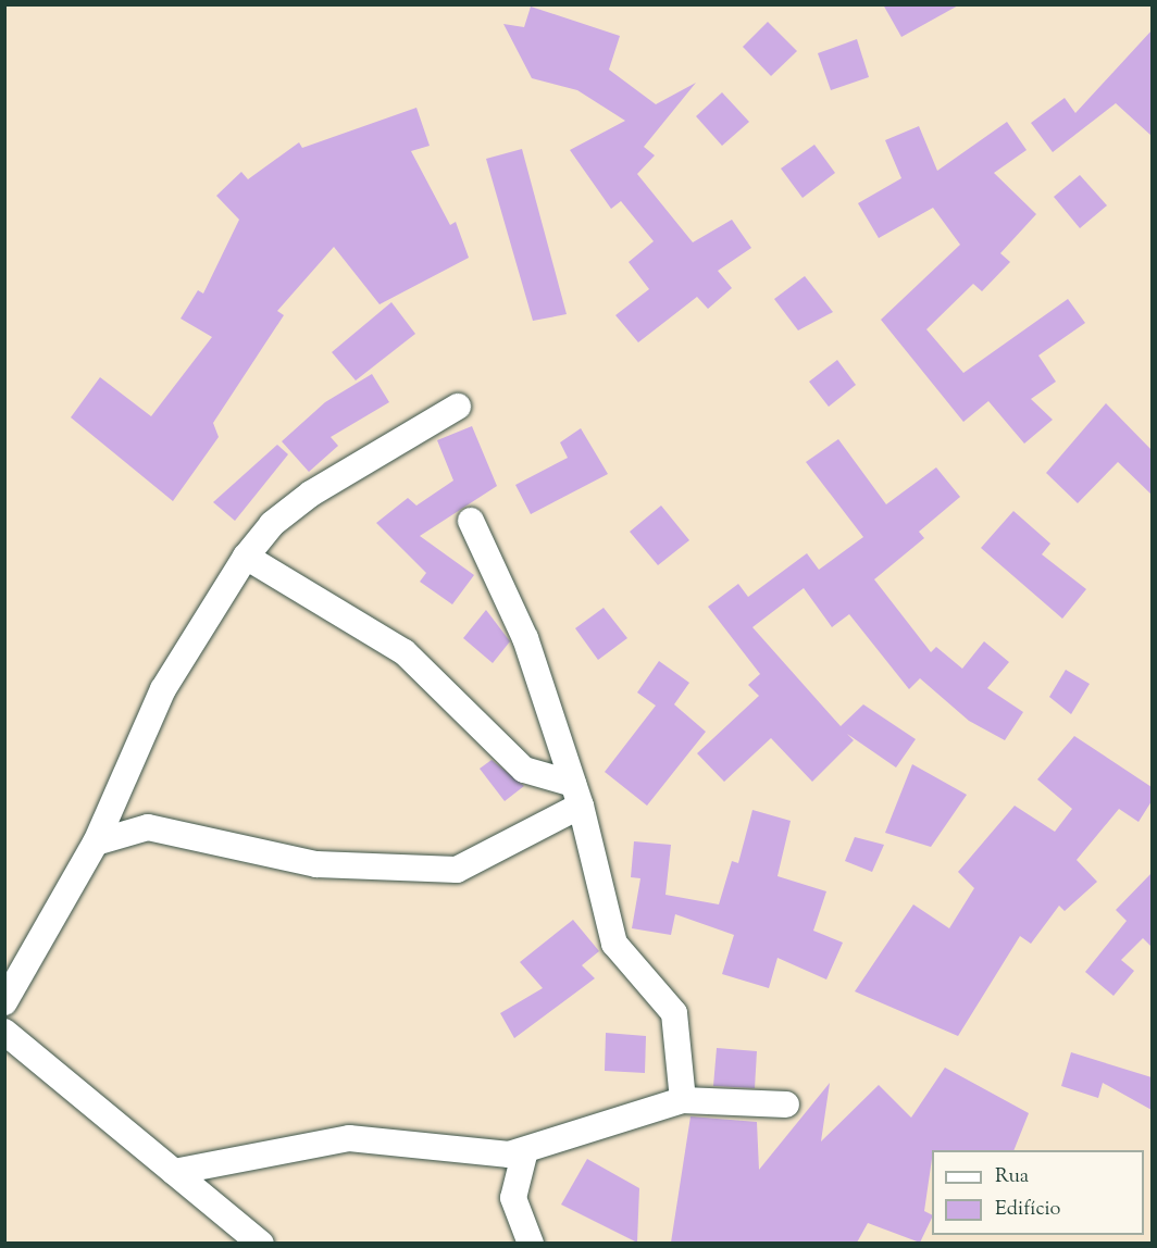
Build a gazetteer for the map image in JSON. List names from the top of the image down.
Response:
{
  "legend": ["Rua", "Edifício"]
}
